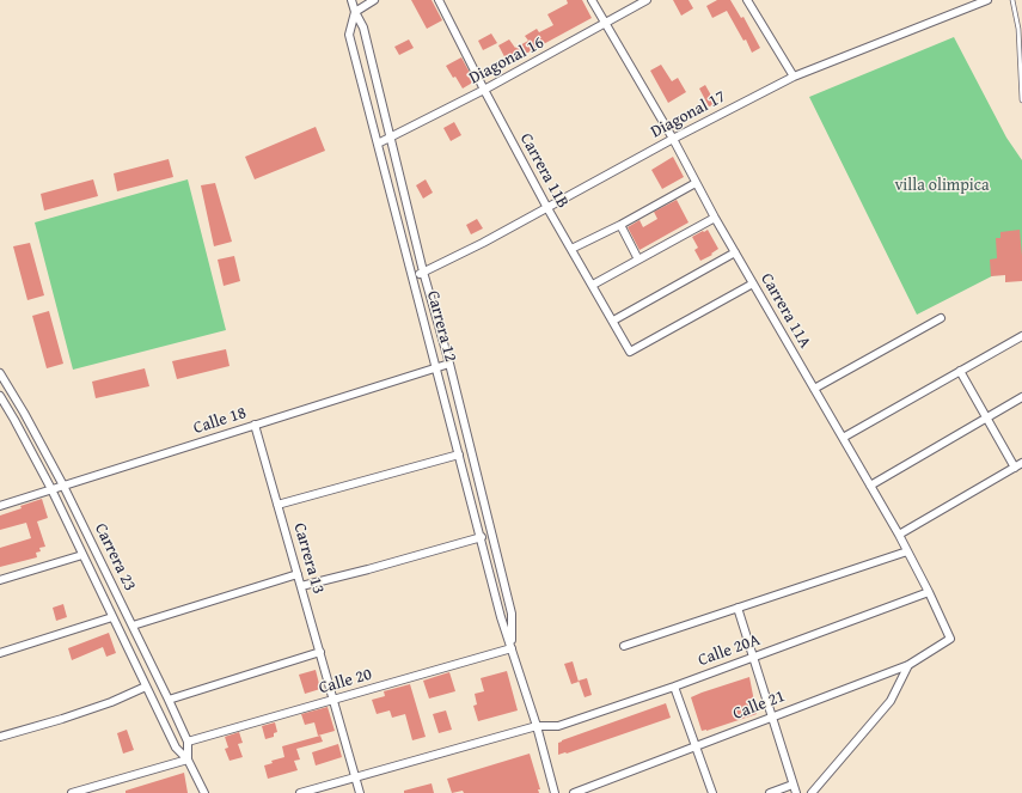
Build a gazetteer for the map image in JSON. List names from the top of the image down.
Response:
{
  "streets": {
    "street": [
      "Diagonal 16",
      "Diagonal 17",
      "Carrera 11B",
      "Carrera 11A",
      "Carrera 12",
      "Calle 18",
      "Carrera 23",
      "Carrera 13",
      "Calle 20A",
      "Calle 20",
      "Calle 21"
    ]
  },
  "crossings": [
    ["Diagonal 16", "Carrera 11B"],
    ["Diagonal 16", "Carrera 11A"],
    ["Diagonal 16", "Carrera 12"],
    ["Diagonal 17", "Carrera 11B"],
    ["Diagonal 17", "Carrera 11A"],
    ["Diagonal 17", "Carrera 12"],
    ["Carrera 11B", "Carrera 11A"],
    ["Carrera 11A", "Calle 20A"],
    ["Carrera 11A", "Calle 21"],
    ["Carrera 12", "Calle 18"],
    ["Carrera 12", "Calle 20A"],
    ["Carrera 12", "Calle 20"],
    ["Calle 18", "Carrera 23"],
    ["Calle 18", "Carrera 13"],
    ["Carrera 23", "Calle 20"],
    ["Carrera 13", "Calle 20"]
  ],
  "parks": ["villa olimpica"]
}
